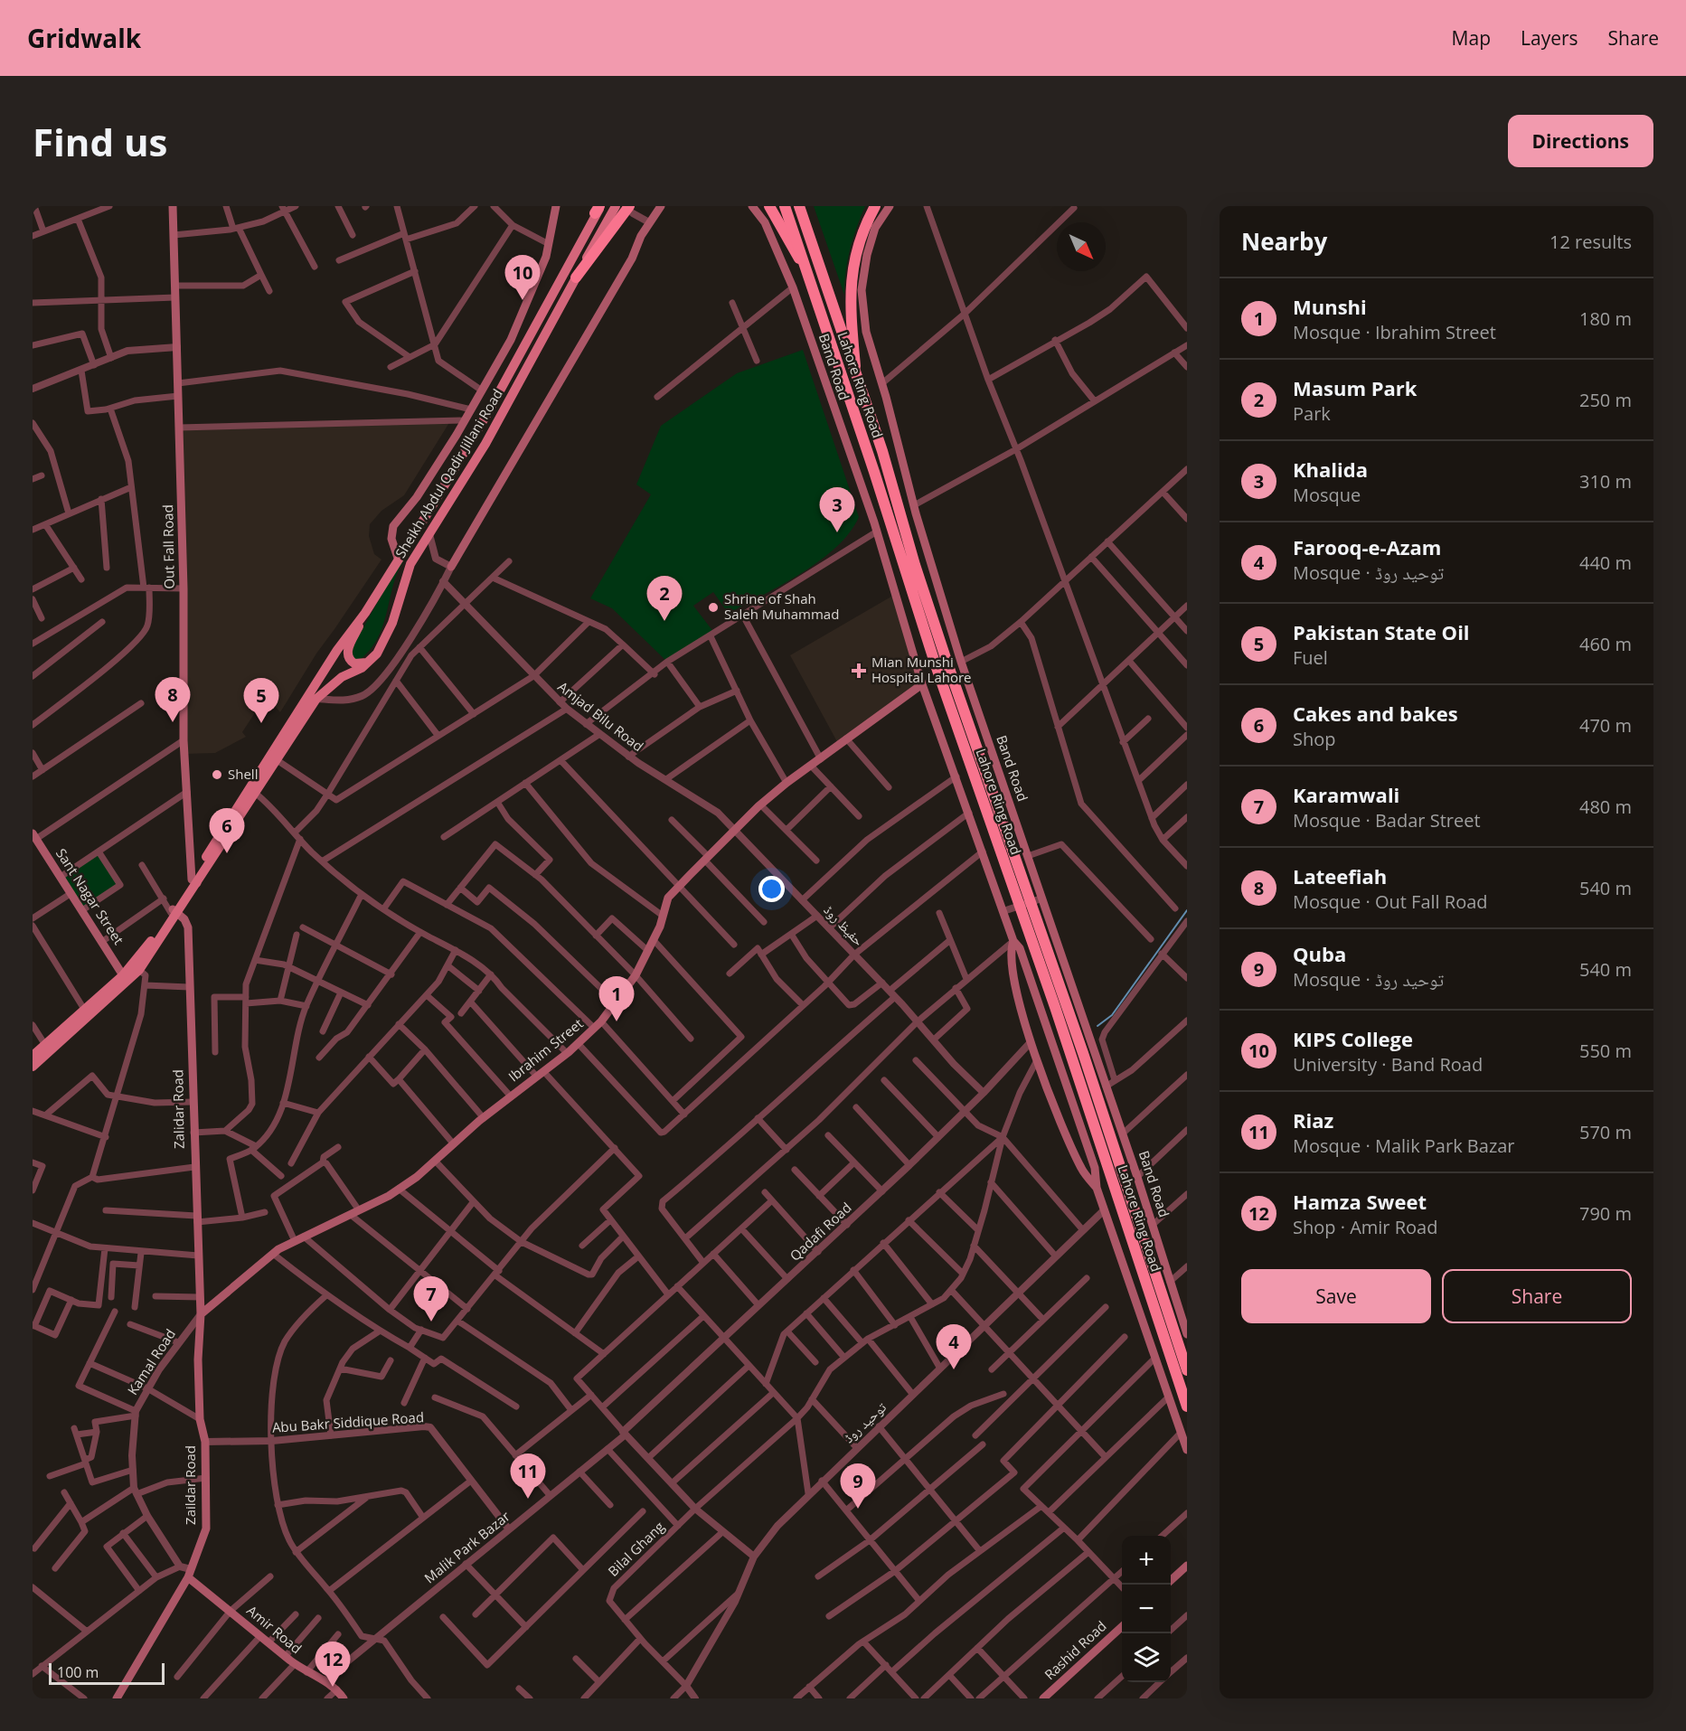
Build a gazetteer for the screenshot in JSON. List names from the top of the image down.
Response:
{
  "streets": {
    "highway": ["Lahore Ring Road"],
    "main road": [
      "Band Road",
      "Sheikh Abdul Qadir Jillani Road",
      "Out Fall Road",
      "Sant Nagar Street",
      "Ibrahim Street",
      "Zalidar Road",
      "Zaildar Road",
      "Amir Road",
      "Rashid Road"
    ],
    "street": [
      "Amjad Bilu Road",
      "حفیظ روڈ",
      "Qadafi Road",
      "Kamal Road",
      "Abu Bakr Siddique Road",
      "توحید روڈ",
      "Malik Park Bazar",
      "Bilal Ghang"
    ]
  },
  "crossings": [
    ["Band Road", "Ibrahim Street"],
    ["Band Road", "Qadafi Road"],
    ["Band Road", "توحید روڈ"],
    ["Band Road", "Bilal Ghang"],
    ["Sheikh Abdul Qadir Jillani Road", "Out Fall Road"],
    ["Sheikh Abdul Qadir Jillani Road", "Sant Nagar Street"],
    ["Sheikh Abdul Qadir Jillani Road", "Zalidar Road"],
    ["Amjad Bilu Road", "حفیظ روڈ"],
    ["Amjad Bilu Road", "Ibrahim Street"],
    ["حفیظ روڈ", "Ibrahim Street"],
    ["حفیظ روڈ", "Qadafi Road"],
    ["Ibrahim Street", "Zalidar Road"],
    ["Ibrahim Street", "Kamal Road"],
    ["Ibrahim Street", "Zaildar Road"],
    ["Zalidar Road", "Kamal Road"],
    ["Zalidar Road", "Zaildar Road"],
    ["Qadafi Road", "Malik Park Bazar"],
    ["Kamal Road", "Zaildar Road"],
    ["Abu Bakr Siddique Road", "Zaildar Road"],
    ["Abu Bakr Siddique Road", "Malik Park Bazar"],
    ["توحید روڈ", "Bilal Ghang"],
    ["Zaildar Road", "Amir Road"],
    ["Malik Park Bazar", "Amir Road"]
  ],
  "places": {
    "other": ["Shrine of Shah Saleh Muhammad", "Shell"],
    "health": ["Mian Munshi Hospital Lahore"]
  },
  "scale_bar": "100 m",
  "north": "bottom right",
  "page": {
    "header": "Gridwalk",
    "nav": ["Map", "Layers", "Share"],
    "buttons": [
      "Directions",
      ["Save", "Share"]
    ],
    "title": "Find us",
    "heading": ["Nearby", "12 results"],
    "pins": [
      "10",
      "3",
      "2",
      "8",
      "5",
      "6",
      "1",
      "7",
      "4",
      "11",
      "9",
      "12"
    ],
    "list": [
      {
        "mark": "1",
        "name": "Munshi",
        "note": "Mosque · Ibrahim Street",
        "value": "180 m"
      },
      {
        "mark": "2",
        "name": "Masum Park",
        "note": "Park",
        "value": "250 m"
      },
      {
        "mark": "3",
        "name": "Khalida",
        "note": "Mosque",
        "value": "310 m"
      },
      {
        "mark": "4",
        "name": "Farooq-e-Azam",
        "note": "Mosque · توحید روڈ",
        "value": "440 m"
      },
      {
        "mark": "5",
        "name": "Pakistan State Oil",
        "note": "Fuel",
        "value": "460 m"
      },
      {
        "mark": "6",
        "name": "Cakes and bakes",
        "note": "Shop",
        "value": "470 m"
      },
      {
        "mark": "7",
        "name": "Karamwali",
        "note": "Mosque · Badar Street",
        "value": "480 m"
      },
      {
        "mark": "8",
        "name": "Lateefiah",
        "note": "Mosque · Out Fall Road",
        "value": "540 m"
      },
      {
        "mark": "9",
        "name": "Quba",
        "note": "Mosque · توحید روڈ",
        "value": "540 m"
      },
      {
        "mark": "10",
        "name": "KIPS College",
        "note": "University · Band Road",
        "value": "550 m"
      },
      {
        "mark": "11",
        "name": "Riaz",
        "note": "Mosque · Malik Park Bazar",
        "value": "570 m"
      },
      {
        "mark": "12",
        "name": "Hamza Sweet",
        "note": "Shop · Amir Road",
        "value": "790 m"
      }
    ],
    "map_buttons": ["+", "−"],
    "scale": "100 m"
  }
}
